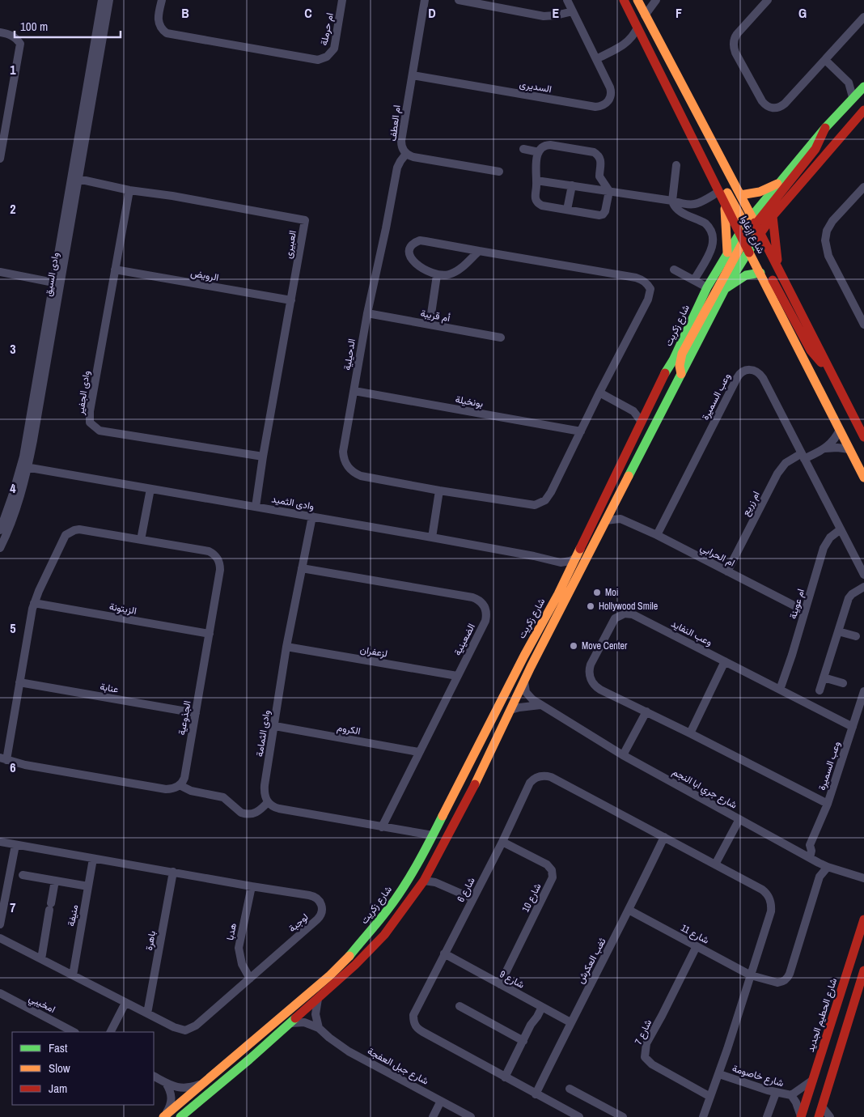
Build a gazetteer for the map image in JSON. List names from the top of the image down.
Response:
{
  "streets": {
    "main road": ["شارع إزغاوا", "شارع زكريت", "شارع الحطيم الجديد"],
    "street": [
      "ام حرملة",
      "السديرى",
      "ام العطف",
      "العبيرى",
      "وادى السيق",
      "الرويض",
      "أم قريبة",
      "الدحيلية",
      "وادى الجفير",
      "وعب السميرة",
      "بونخيلة",
      "وادى الثميد",
      "ام زريع",
      "ام الحرابي",
      "ام عوينة",
      "الزيتونة",
      "وعب النفايد",
      "الضعينية",
      "لزعفران",
      "عنابة",
      "الجذوعية",
      "الكروم",
      "وادى الثمامة",
      "شارع جري ابا النجم",
      "شارع 6",
      "شارع 10",
      "منيفة",
      "لوجبة",
      "هدبا",
      "شارع 11",
      "باهرة",
      "ثغب العكرش",
      "شارع 9",
      "امخيبي",
      "شارع 7",
      "شارع جبل العفجة",
      "شارع خاصومة"
    ]
  },
  "crossings": [
    ["السديرى", "ام العطف"],
    ["ام العطف", "الدحيلية"],
    ["شارع إزغاوا", "شارع زكريت"],
    ["العبيرى", "وادى السيق"],
    ["العبيرى", "الرويض"],
    ["العبيرى", "وادى الجفير"],
    ["العبيرى", "وادى الثميد"],
    ["وادى السيق", "وادى الثميد"],
    ["الرويض", "وادى الجفير"],
    ["أم قريبة", "الدحيلية"],
    ["شارع زكريت", "شارع جري ابا النجم"],
    ["شارع زكريت", "شارع جبل العفجة"],
    ["الدحيلية", "بونخيلة"],
    ["وعب السميرة", "ام زريع"],
    ["وعب السميرة", "ام الحرابي"],
    ["وعب السميرة", "ام عوينة"],
    ["وعب السميرة", "وعب النفايد"],
    ["وعب السميرة", "شارع جري ابا النجم"],
    ["وادى الثميد", "وادى الثمامة"],
    ["ام زريع", "ام الحرابي"],
    ["ام الحرابي", "ام عوينة"],
    ["ام عوينة", "وعب النفايد"],
    ["الزيتونة", "الجذوعية"],
    ["الضعينية", "لزعفران"],
    ["الضعينية", "الكروم"],
    ["الضعينية", "وادى الثمامة"],
    ["لزعفران", "وادى الثمامة"],
    ["عنابة", "الجذوعية"],
    ["الكروم", "وادى الثمامة"],
    ["شارع جري ابا النجم", "شارع 11"],
    ["شارع 6", "شارع 10"],
    ["شارع 6", "شارع 11"],
    ["شارع 6", "ثغب العكرش"],
    ["شارع 6", "شارع 9"],
    ["شارع 6", "شارع 7"],
    ["شارع 6", "شارع خاصومة"],
    ["شارع 10", "شارع 9"],
    ["منيفة", "لوجبة"],
    ["لوجبة", "هدبا"],
    ["لوجبة", "باهرة"],
    ["شارع 11", "ثغب العكرش"],
    ["شارع 11", "شارع 7"],
    ["ثغب العكرش", "شارع 9"],
    ["شارع الحطيم الجديد", "شارع خاصومة"]
  ],
  "places": ["Moi", "Hollywood Smile", "Move Center"],
  "legend": ["Fast", "Slow", "Jam"],
  "scale_bar": "100 m",
  "grid": {
    "columns": [
      "B",
      "C",
      "D",
      "E",
      "F",
      "G"
    ],
    "rows": [
      "1",
      "2",
      "3",
      "4",
      "5",
      "6",
      "7"
    ]
  }
}
